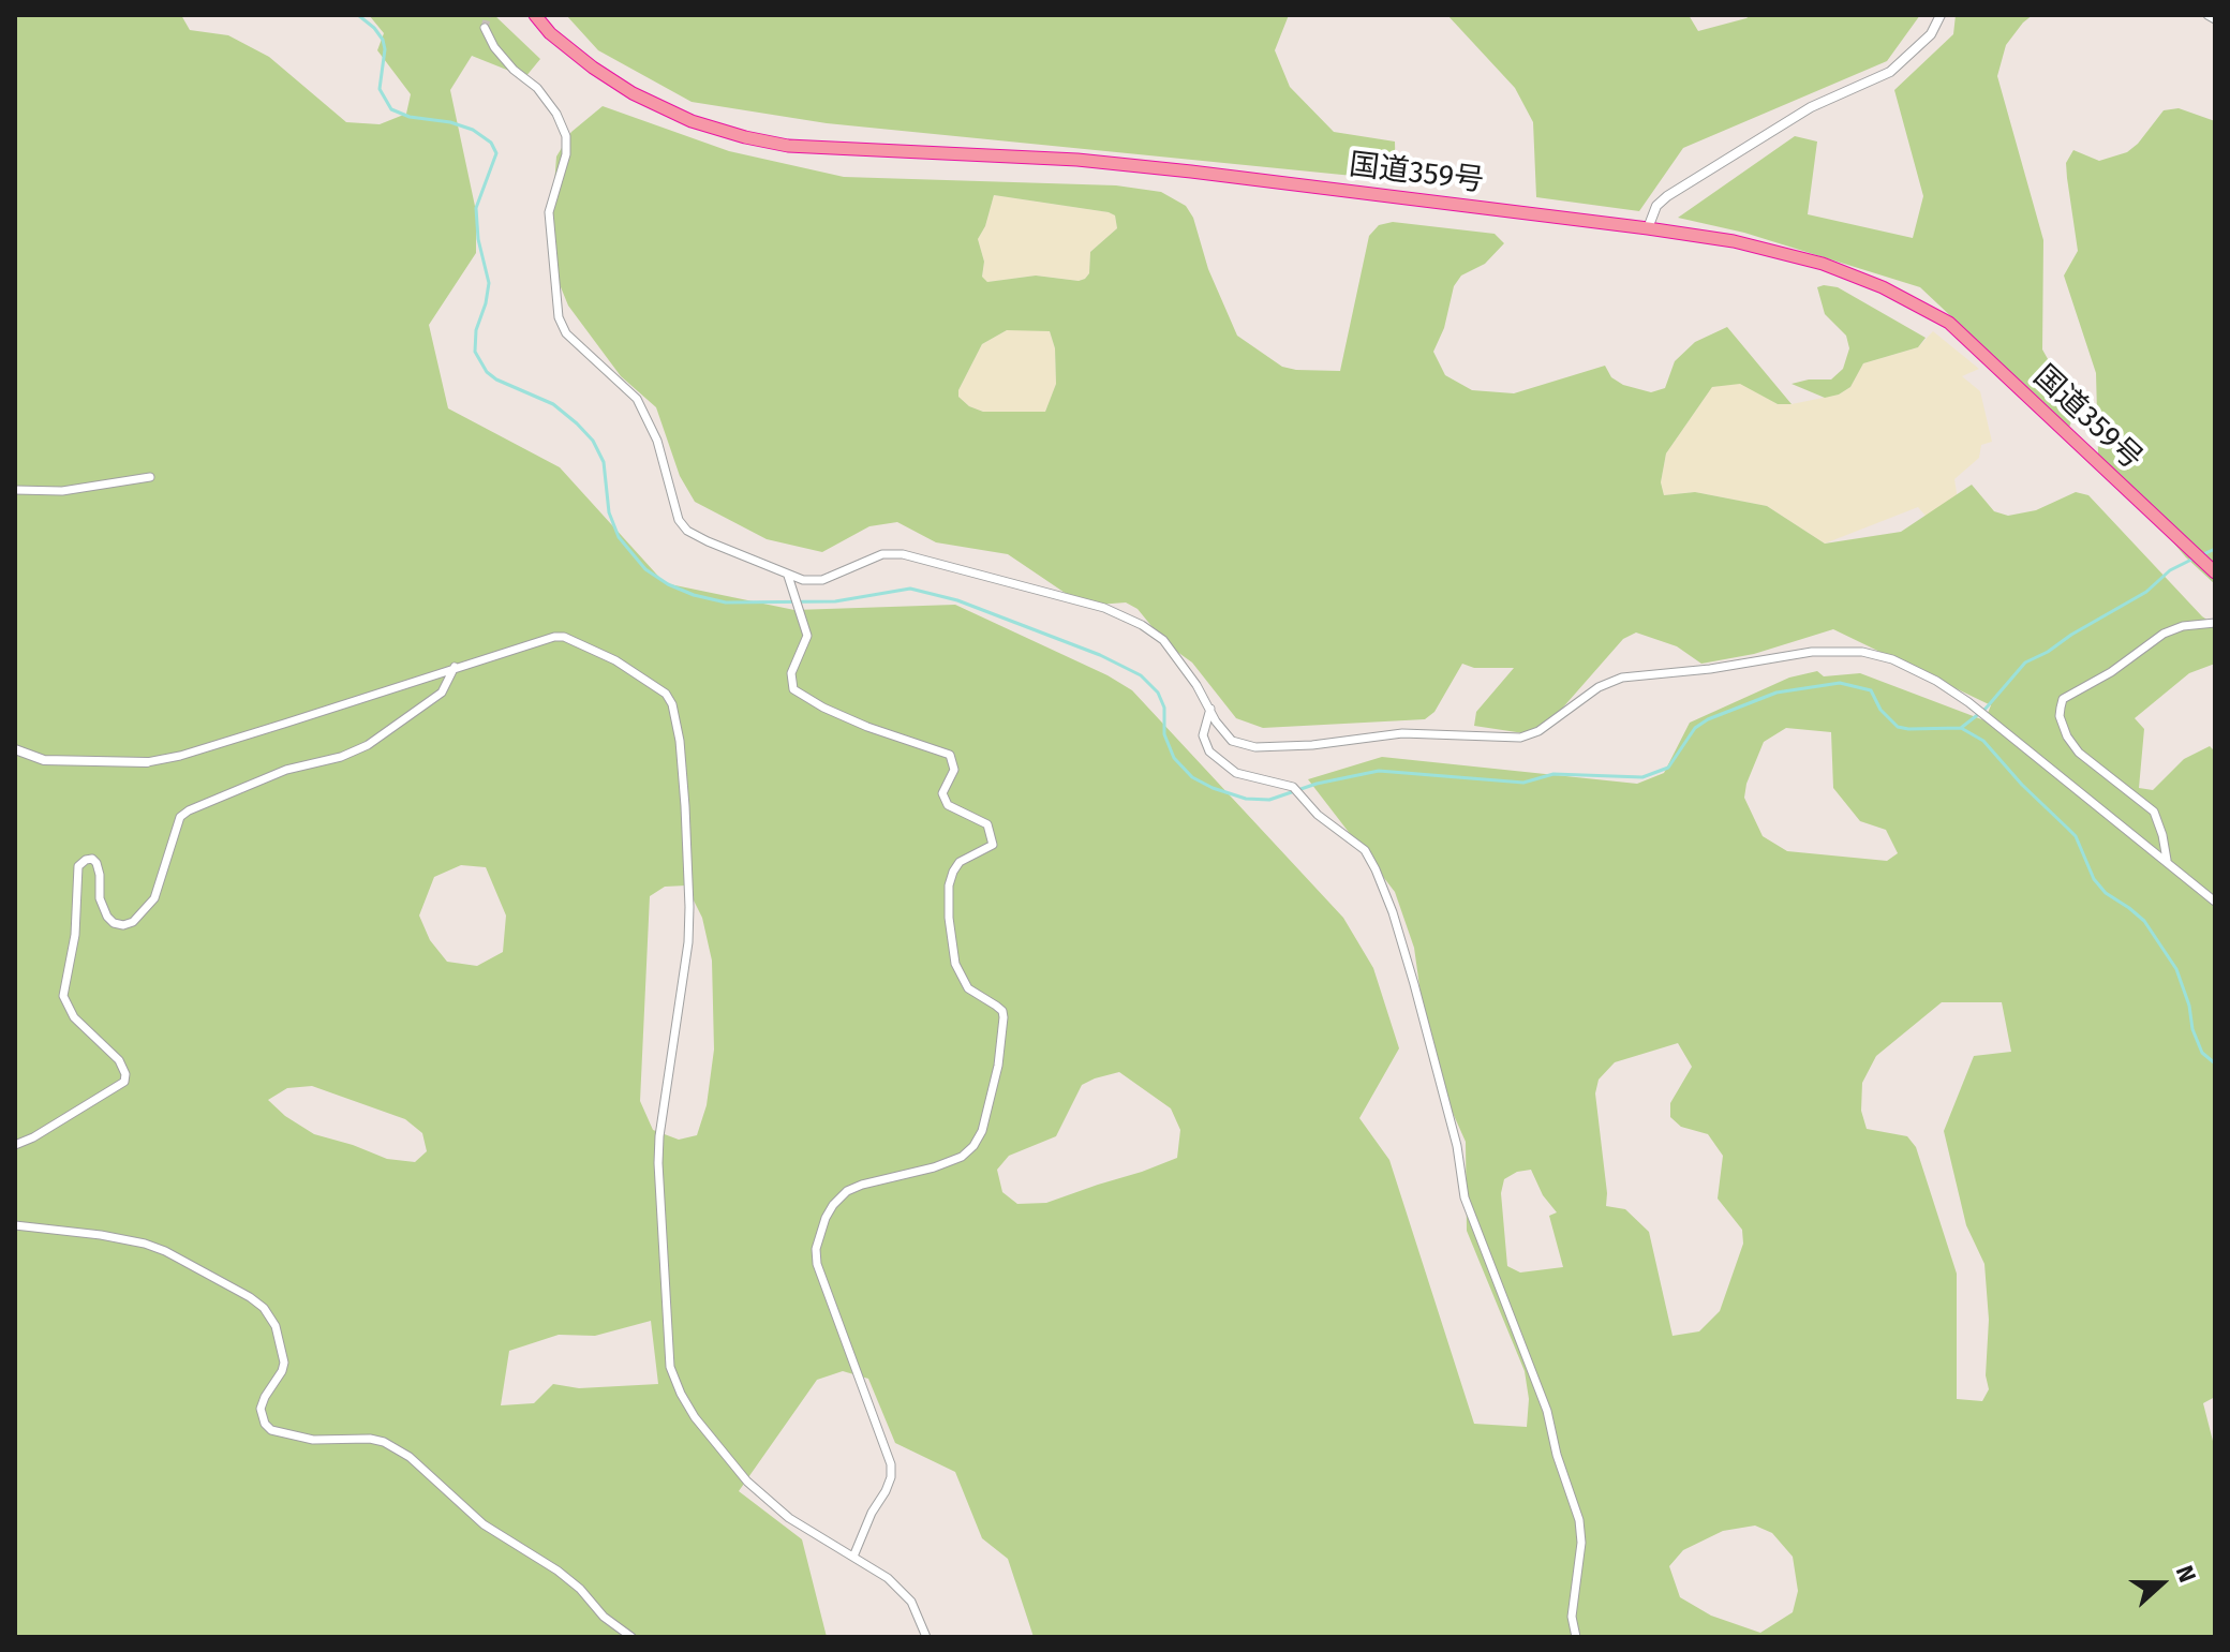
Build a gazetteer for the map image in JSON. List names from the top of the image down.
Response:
{
  "streets": {
    "highway": ["国道359号"]
  },
  "north": "right"
}
